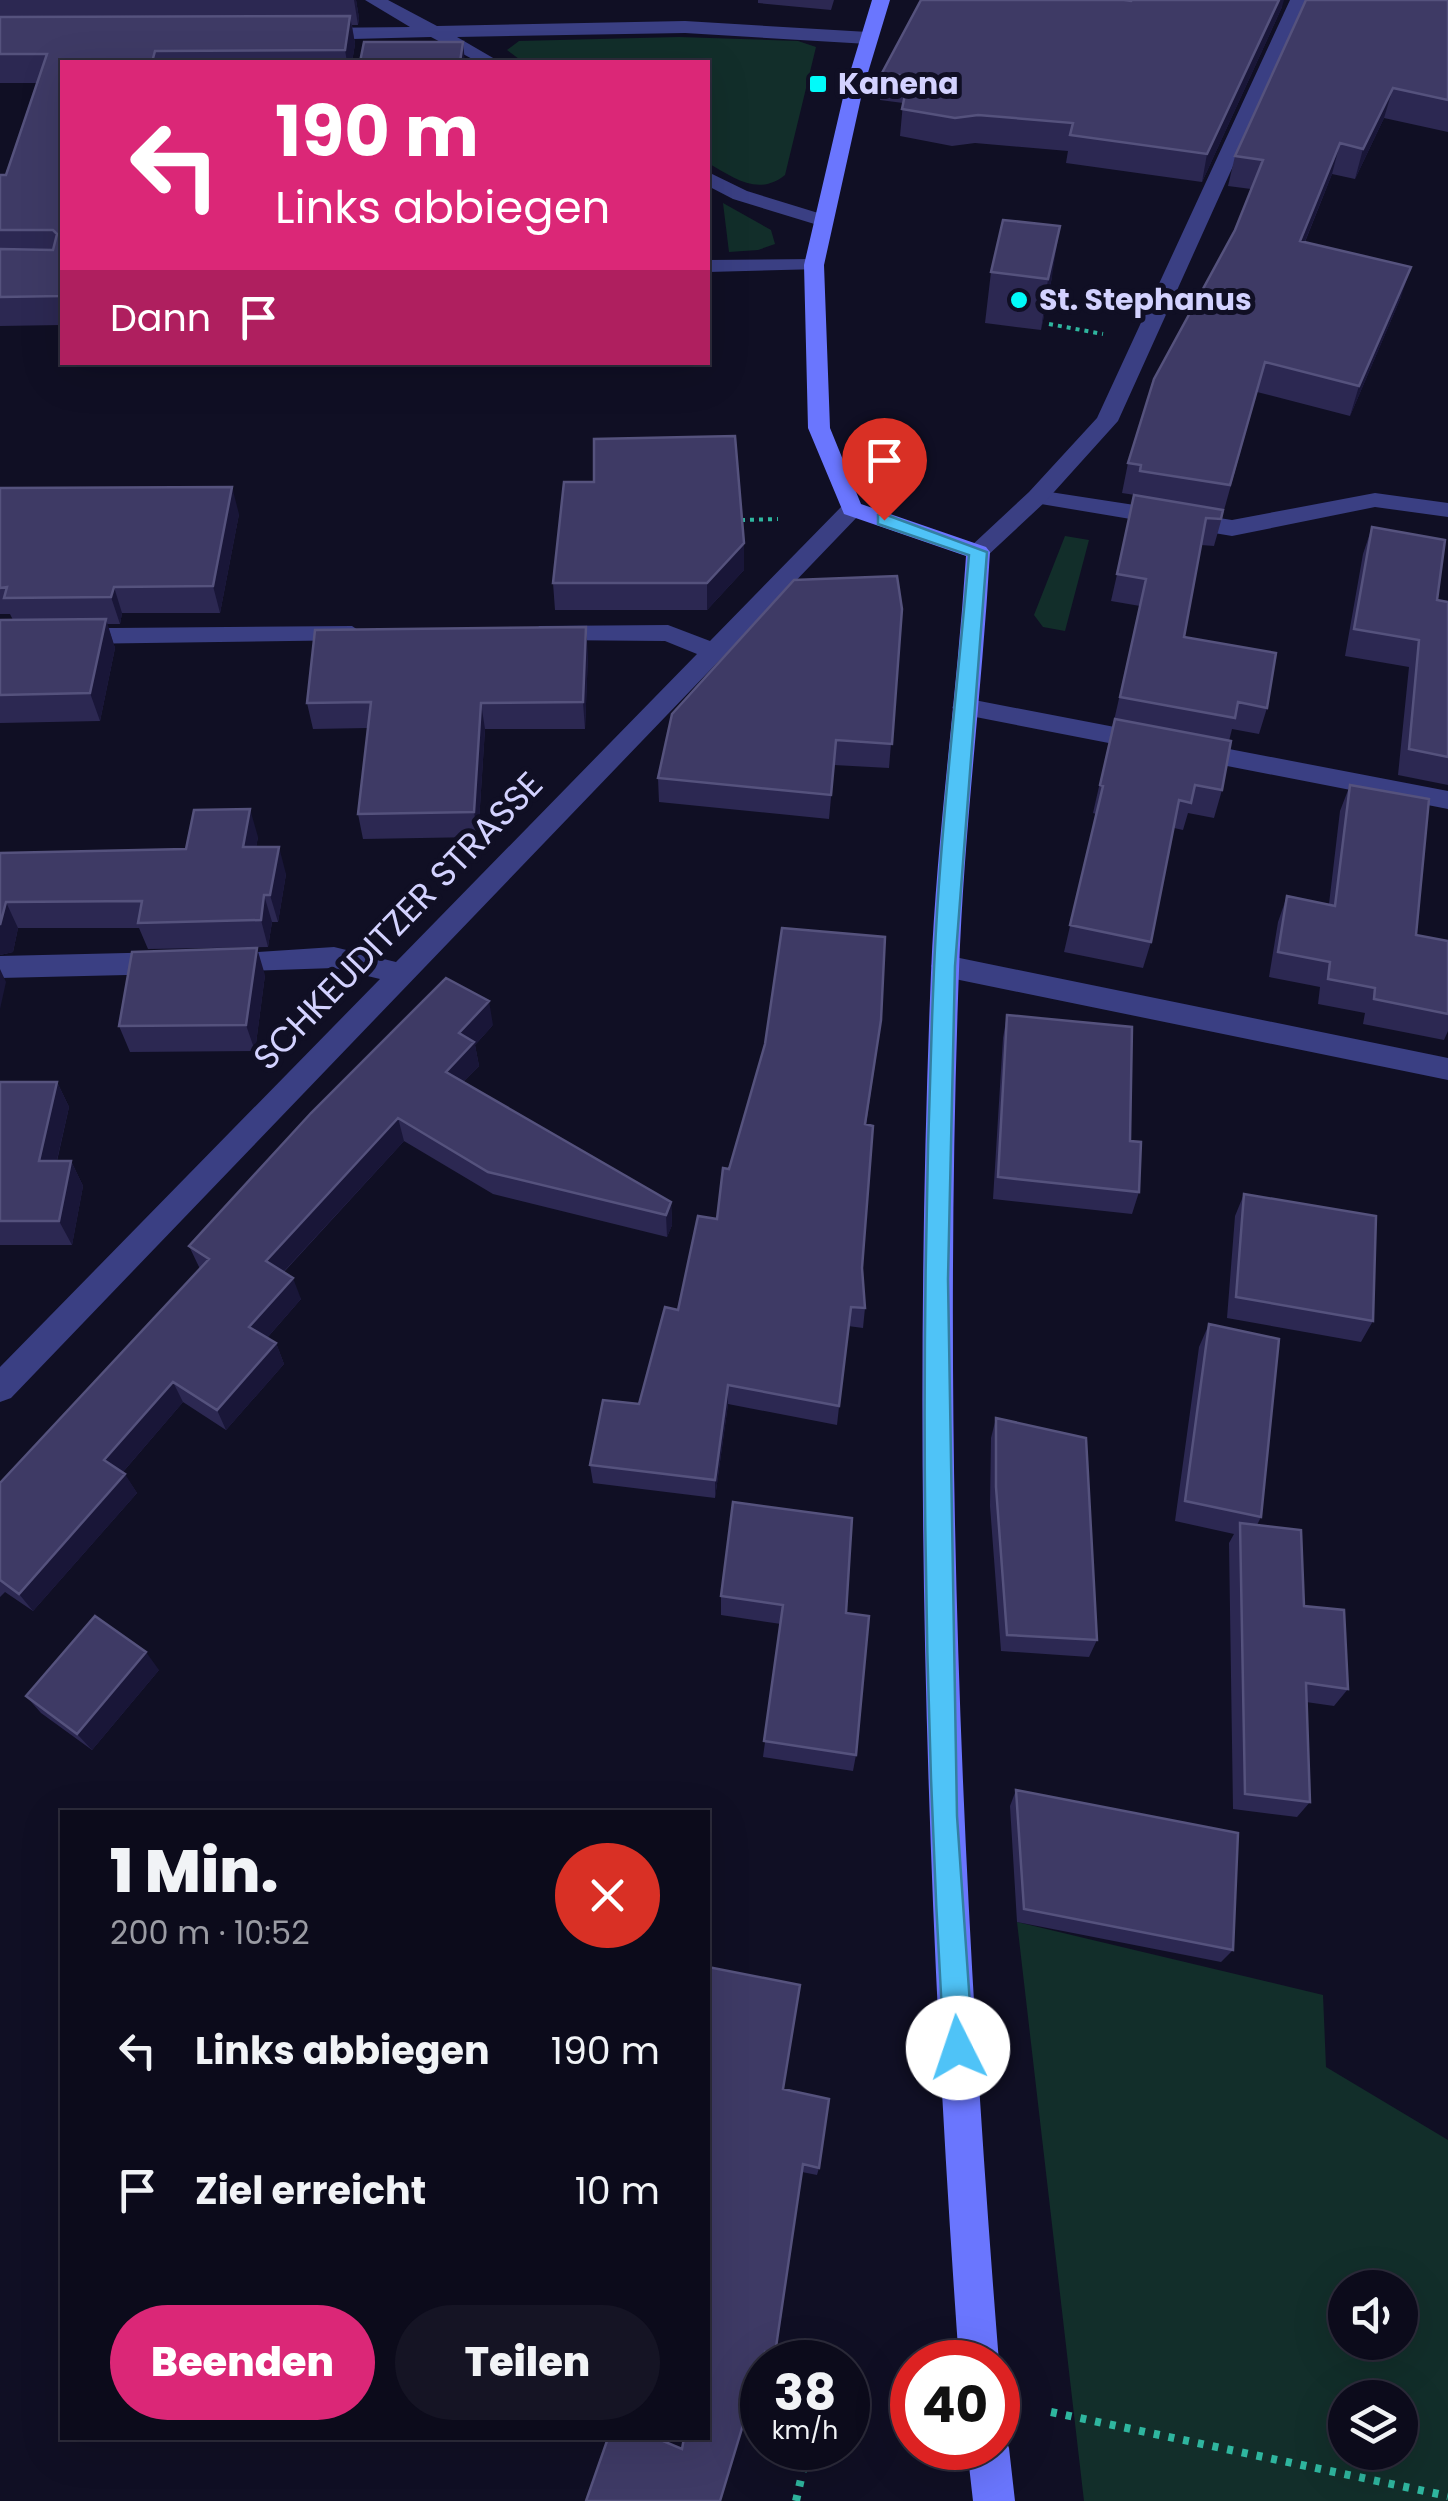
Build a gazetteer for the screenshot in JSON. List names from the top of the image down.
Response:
{
  "streets": {
    "street": ["SCHKEUDITZER STRASSE"]
  },
  "places": {
    "transit": ["Kanena"],
    "other": ["St. Stephanus"]
  },
  "page": {
    "turn": ["190 m", "Links abbiegen"],
    "then": "Dann",
    "heading": ["1 Min.", "200 m · 10:52"],
    "list": [
      {
        "name": "Links abbiegen",
        "value": "190 m"
      },
      {
        "name": "Ziel erreicht",
        "value": "10 m"
      }
    ],
    "buttons": ["Beenden", "Teilen"],
    "speed": "38 km/h",
    "limit": "40"
  }
}
